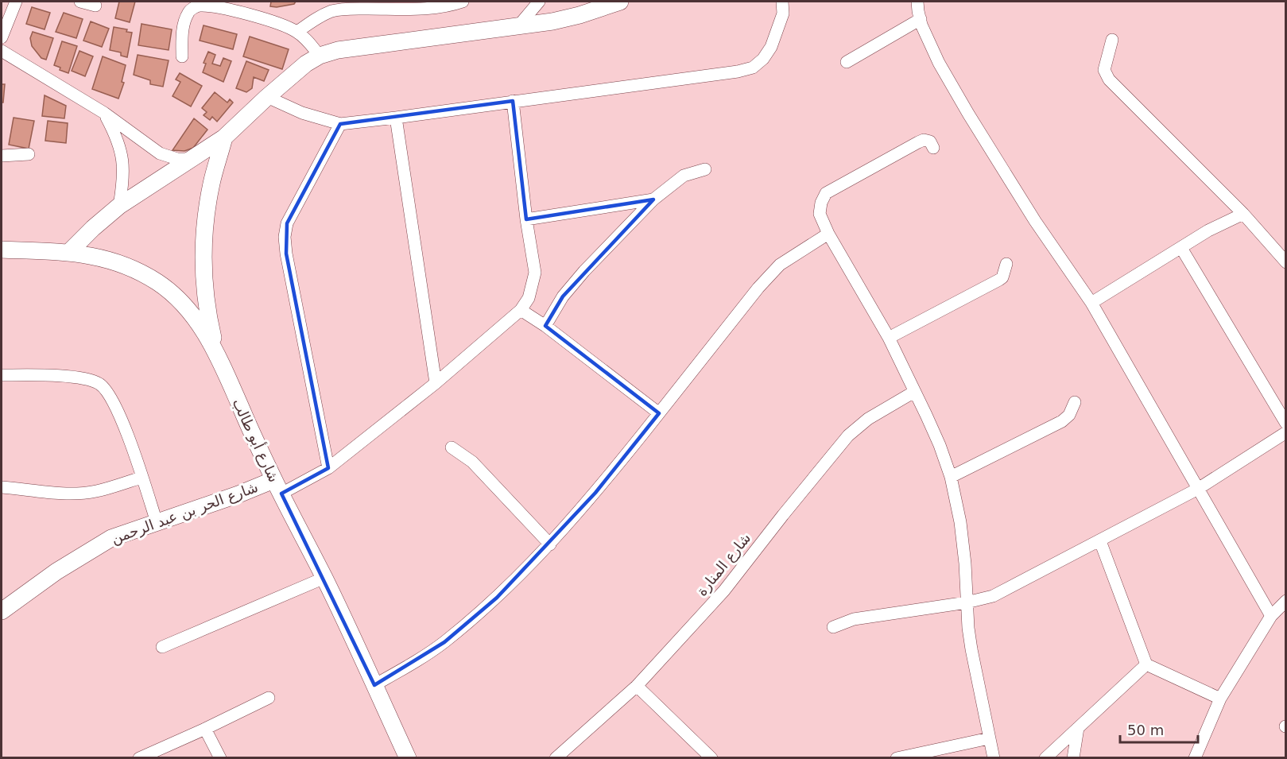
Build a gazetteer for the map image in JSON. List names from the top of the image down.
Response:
{
  "streets": {
    "street": ["شارع أبو طالب", "شارع الحر بن عبد الرحمن", "شارع المنارة"]
  },
  "crossings": [
    ["شارع أبو طالب", "شارع الحر بن عبد الرحمن"]
  ],
  "scale_bar": "50 m"
}
